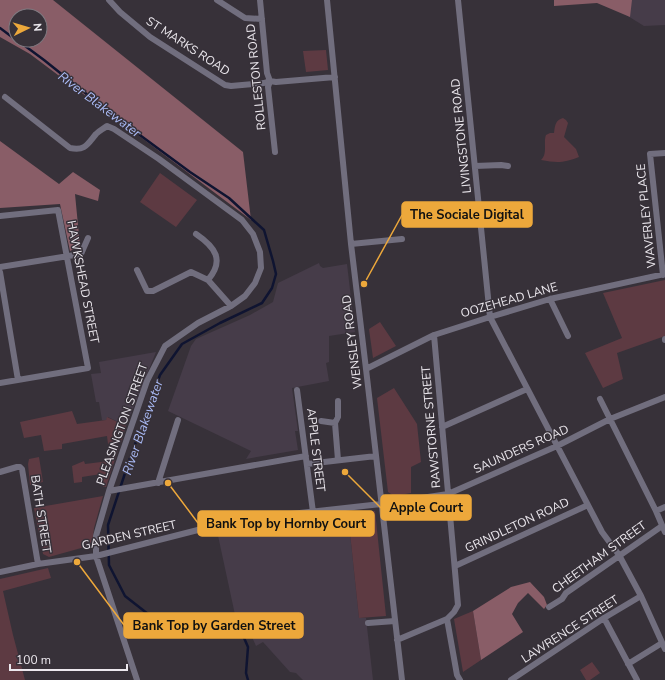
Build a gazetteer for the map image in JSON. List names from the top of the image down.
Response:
{
  "streets": {
    "street": [
      "ST MARKS ROAD",
      "ROLLESTON ROAD",
      "LIVINGSTONE ROAD",
      "WAVERLEY PLACE",
      "HAWKSHEAD STREET",
      "OOZEHEAD LANE",
      "WENSLEY ROAD",
      "PLEASINGTON STREET",
      "RAWSTORNE STREET",
      "SAUNDERS ROAD",
      "APPLE STREET",
      "BATH STREET",
      "GRINDLETON ROAD",
      "GARDEN STREET",
      "CHEETHAM STREET",
      "LAWRENCE STREET"
    ]
  },
  "crossings": [
    ["ST MARKS ROAD", "ROLLESTON ROAD"],
    ["ST MARKS ROAD", "WENSLEY ROAD"],
    ["LIVINGSTONE ROAD", "OOZEHEAD LANE"],
    ["WAVERLEY PLACE", "OOZEHEAD LANE"],
    ["OOZEHEAD LANE", "WENSLEY ROAD"],
    ["OOZEHEAD LANE", "RAWSTORNE STREET"],
    ["WENSLEY ROAD", "SAUNDERS ROAD"],
    ["WENSLEY ROAD", "GARDEN STREET"],
    ["PLEASINGTON STREET", "GARDEN STREET"],
    ["RAWSTORNE STREET", "SAUNDERS ROAD"],
    ["RAWSTORNE STREET", "GRINDLETON ROAD"],
    ["SAUNDERS ROAD", "GARDEN STREET"],
    ["APPLE STREET", "GARDEN STREET"],
    ["BATH STREET", "GARDEN STREET"]
  ],
  "water": ["River Blakewater"],
  "places": [
    "The Sociale Digital",
    "Apple Court",
    "Bank Top by Hornby Court",
    "Bank Top by Garden Street"
  ],
  "scale_bar": "100 m",
  "north": "right"
}
